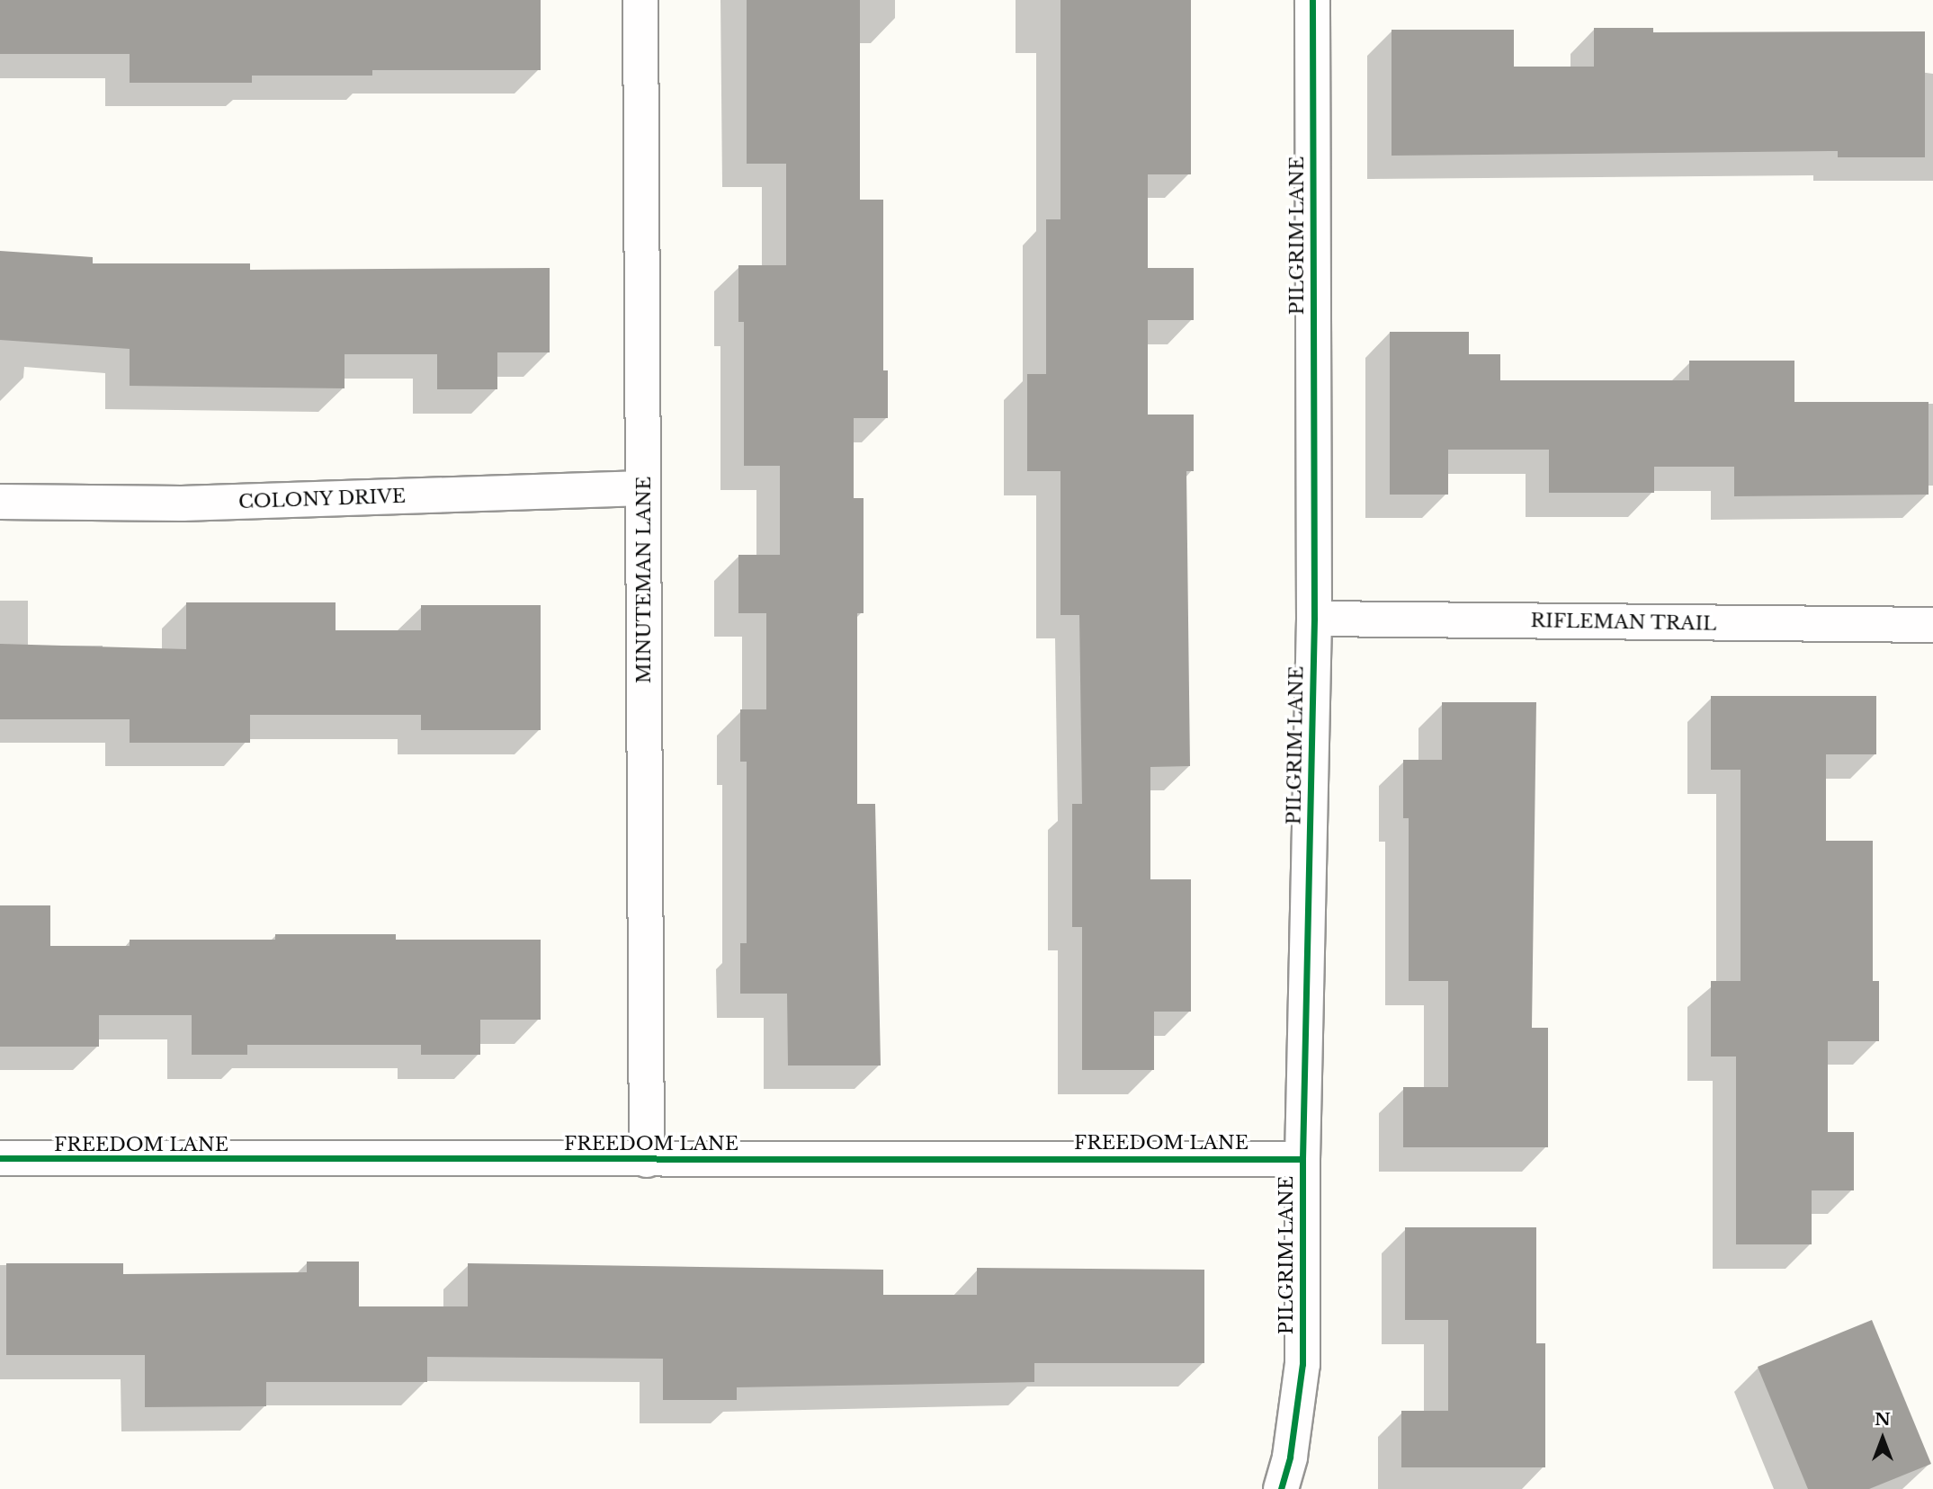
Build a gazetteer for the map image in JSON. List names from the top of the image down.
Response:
{
  "streets": {
    "street": [
      "PILGRIM LANE",
      "COLONY DRIVE",
      "MINUTEMAN LANE",
      "RIFLEMAN TRAIL",
      "FREEDOM LANE"
    ]
  },
  "crossings": [
    ["PILGRIM LANE", "RIFLEMAN TRAIL"],
    ["PILGRIM LANE", "FREEDOM LANE"],
    ["COLONY DRIVE", "MINUTEMAN LANE"],
    ["MINUTEMAN LANE", "FREEDOM LANE"]
  ],
  "north": "top"
}
